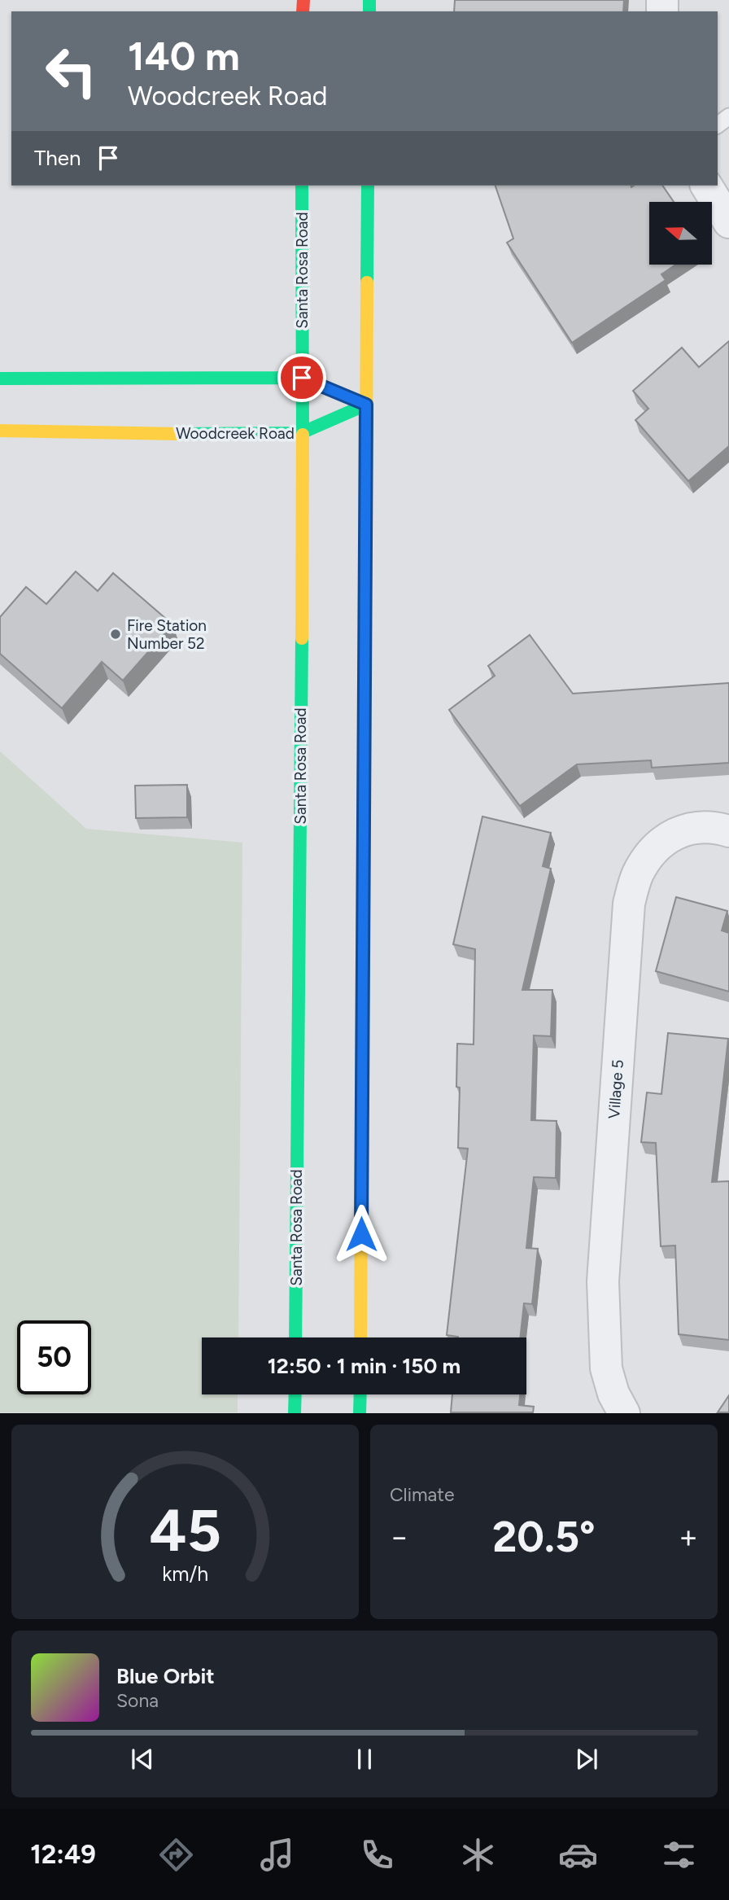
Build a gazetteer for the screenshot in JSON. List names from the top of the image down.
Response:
{
  "streets": {
    "main road": ["Santa Rosa Road", "Woodcreek Road"],
    "street": ["Village 5"]
  },
  "crossings": [
    ["Santa Rosa Road", "Woodcreek Road"]
  ],
  "places": ["Fire Station Number 52"],
  "north": "left",
  "page": {
    "turn": ["140 m", "Woodcreek Road"],
    "then": "Then",
    "limit": "50",
    "trip": "12:50 · 1 min · 150 m",
    "tile": "Climate",
    "heat": ["−", "20.5°", "+"],
    "song": ["Blue Orbit", "Sona"],
    "tabs": "12:49",
    "gauge": ["45", "km/h"]
  }
}
